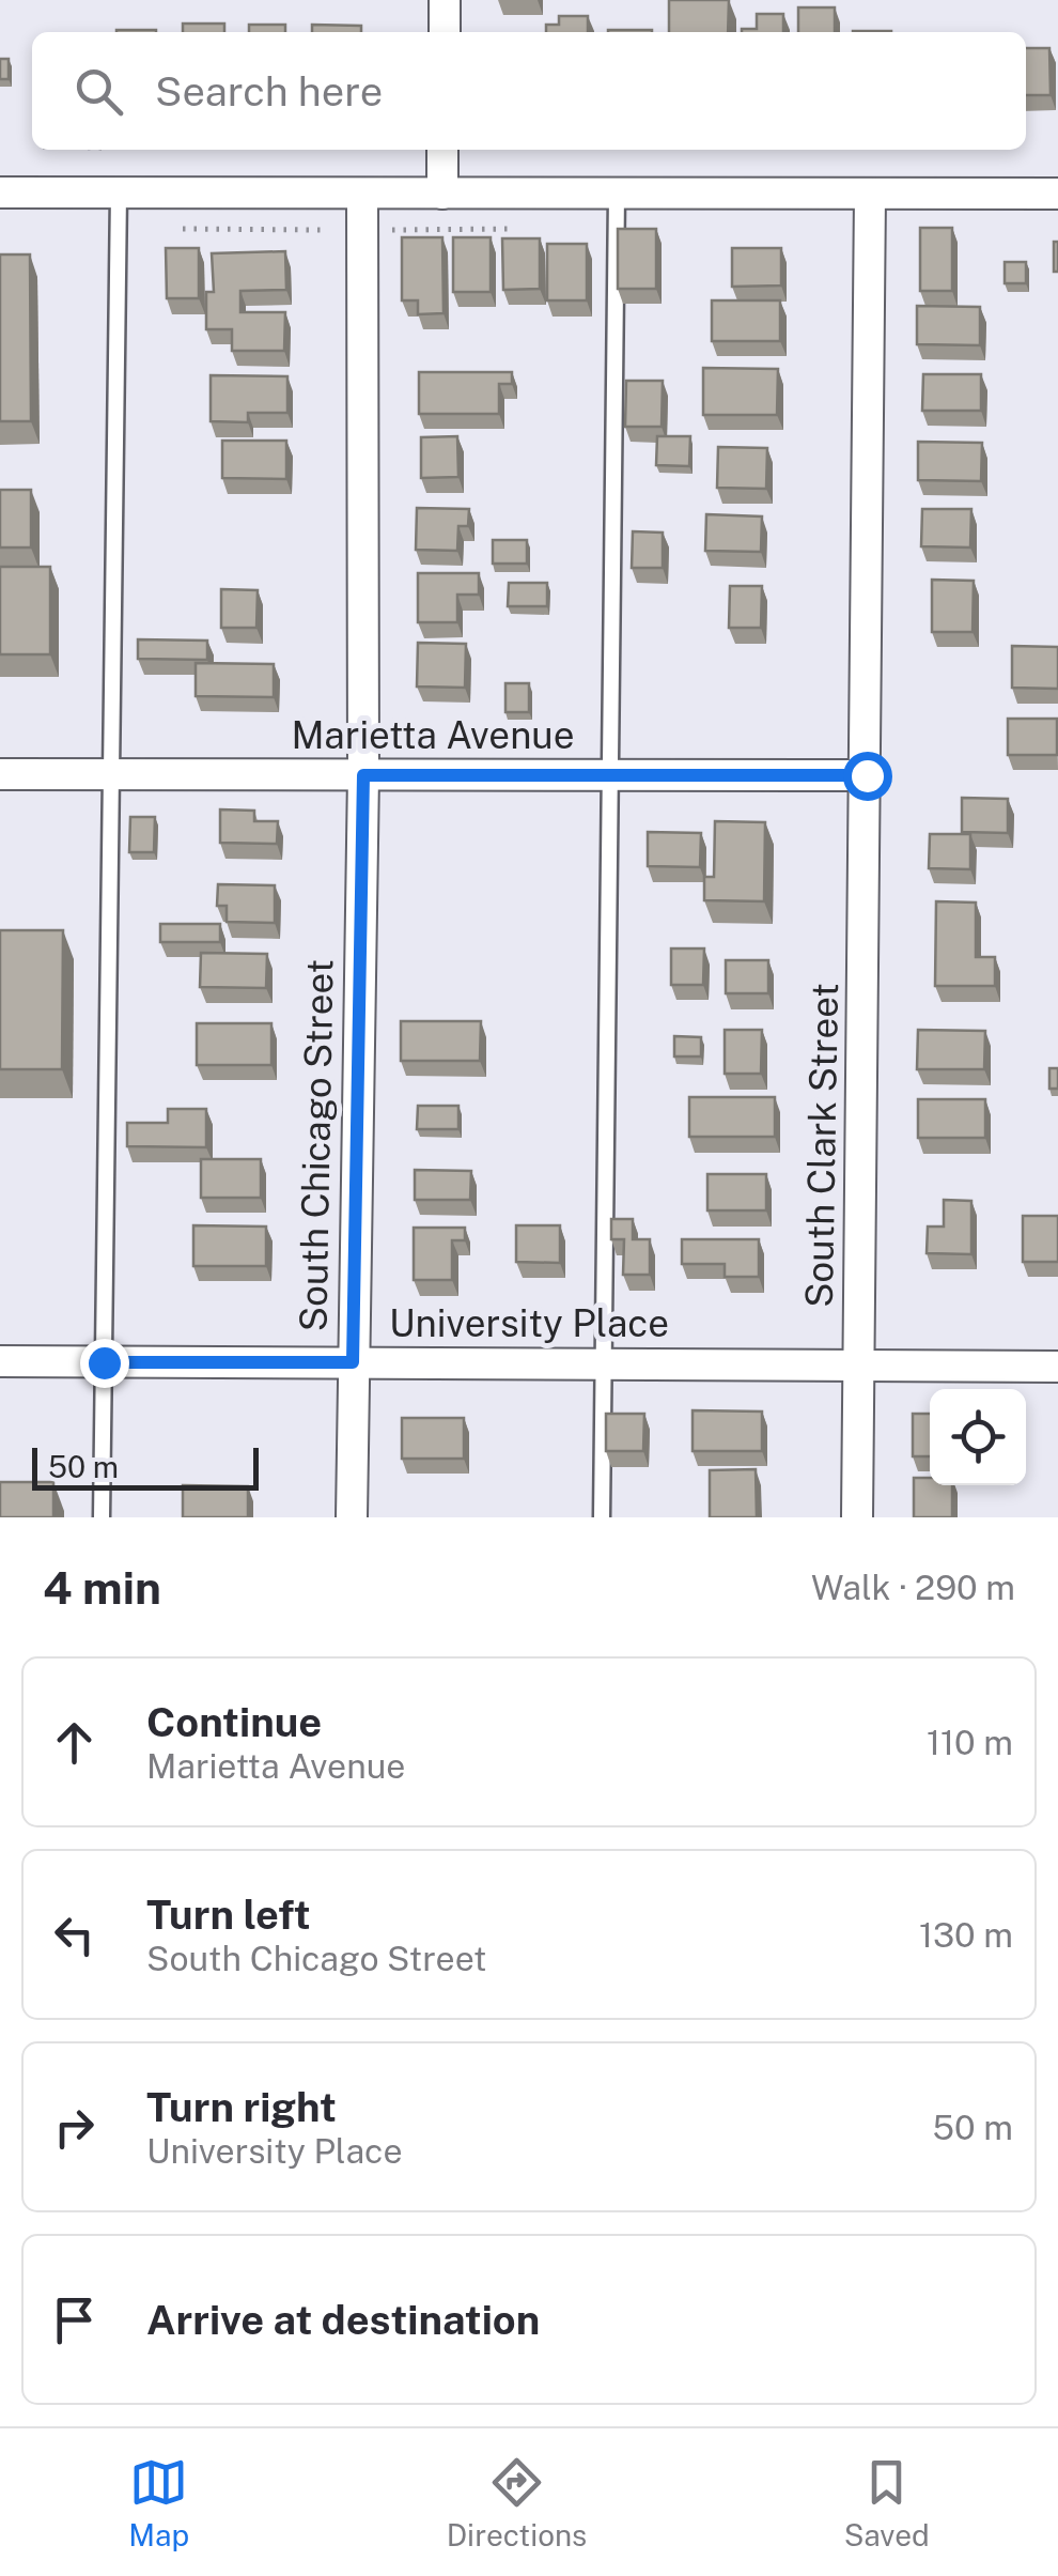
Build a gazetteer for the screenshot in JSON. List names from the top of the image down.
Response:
{
  "streets": {
    "street": [
      "Marietta Avenue",
      "South Chicago Street",
      "South Clark Street",
      "University Place"
    ]
  },
  "crossings": [
    ["Marietta Avenue", "South Chicago Street"],
    ["Marietta Avenue", "South Clark Street"],
    ["South Chicago Street", "University Place"],
    ["South Clark Street", "University Place"]
  ],
  "scale_bar": "50 m",
  "page": {
    "search": "Search here",
    "scale": "50 m",
    "heading": ["4 min", "Walk · 290 m"],
    "list": [
      ["Continue", "Marietta Avenue", "110 m"],
      ["Turn left", "South Chicago Street", "130 m"],
      ["Turn right", "University Place", "50 m"],
      "Arrive at destination"
    ],
    "nav": ["Map", "Directions", "Saved"]
  }
}
